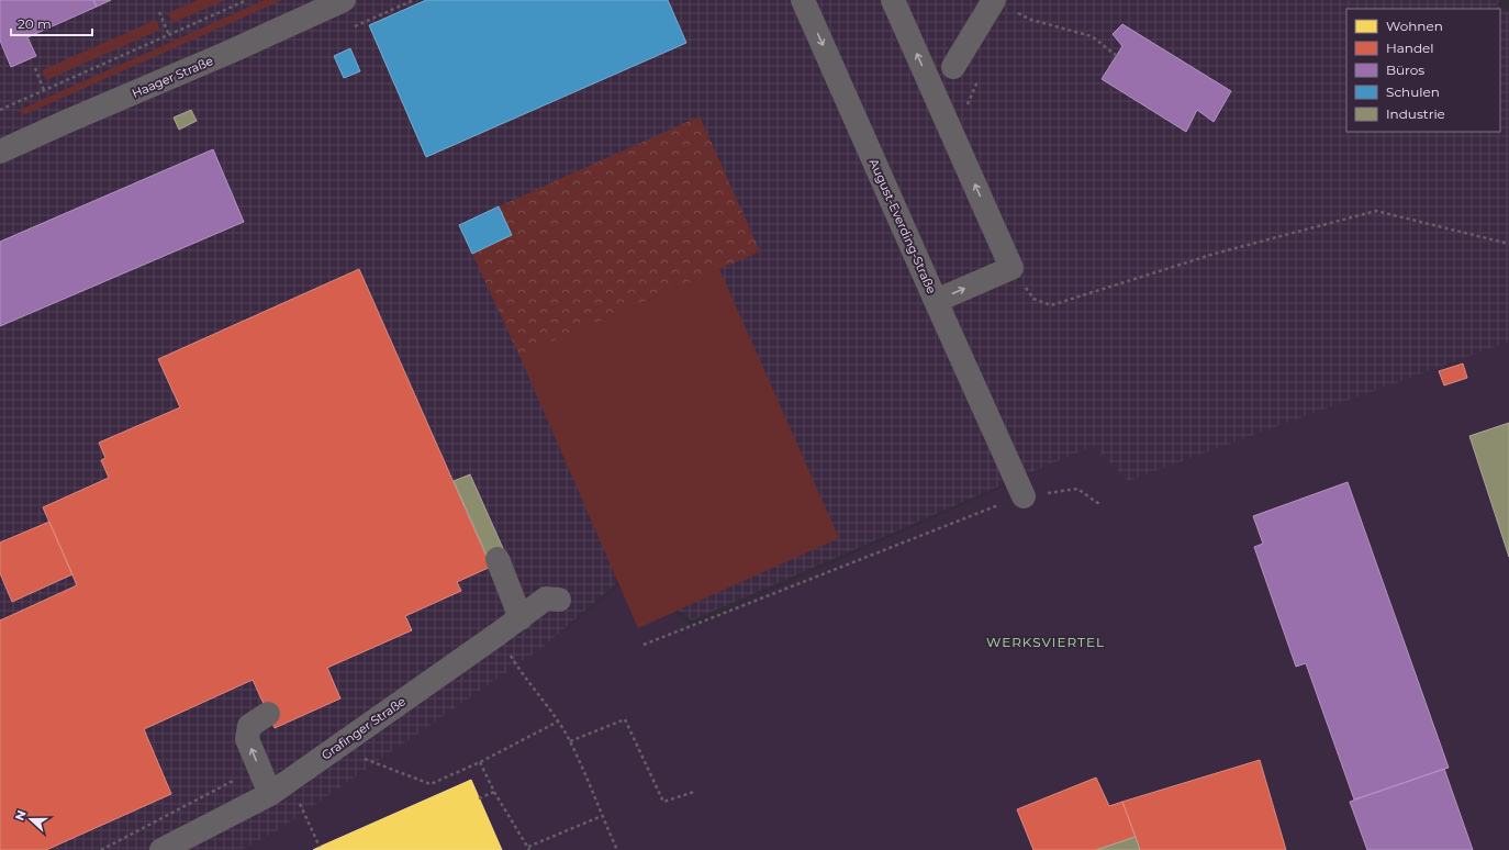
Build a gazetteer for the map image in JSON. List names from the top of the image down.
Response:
{
  "streets": {
    "street": ["Haager Straße", "August-Everding-Straße", "Grafinger Straße"]
  },
  "districts": ["WERKSVIERTEL"],
  "legend": [
    "Wohnen",
    "Handel",
    "Büros",
    "Schulen",
    "Industrie"
  ],
  "scale_bar": "20 m",
  "north": "left"
}
